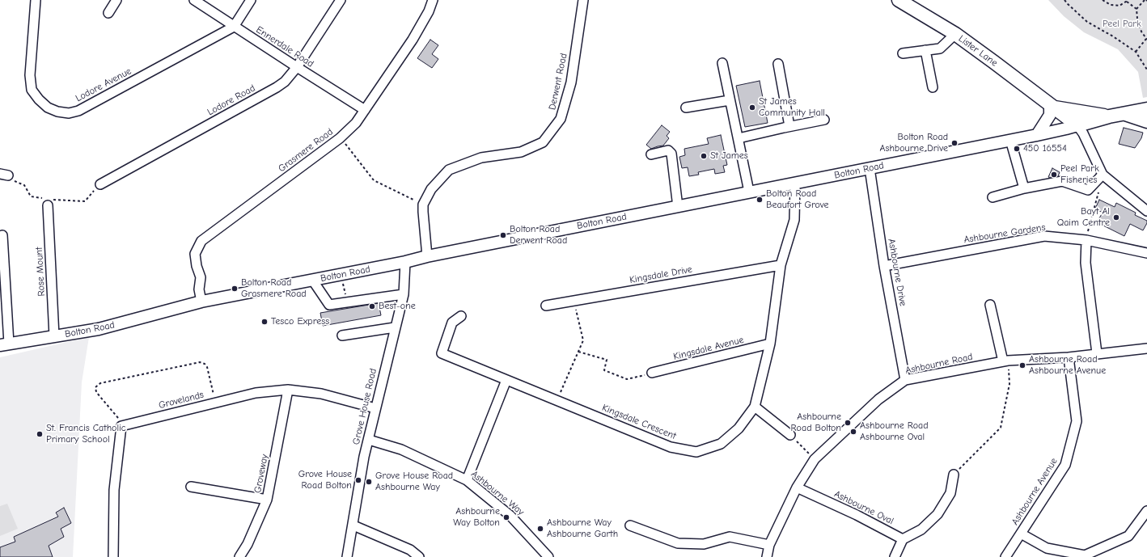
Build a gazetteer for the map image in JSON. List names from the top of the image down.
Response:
{
  "streets": {
    "highway": ["Lister Lane", "Bolton Road"],
    "street": [
      "Ennerdale Road",
      "Derwent Road",
      "Lodore Avenue",
      "Lodore Road",
      "Grasmere Road",
      "Ashbourne Gardens",
      "Rose Mount",
      "Ashbourne Drive",
      "Kingsdale Drive",
      "Kingsdale Avenue",
      "Ashbourne Road",
      "Grovelands",
      "Grove House Road",
      "Kingsdale Crescent",
      "Groveway",
      "Ashbourne Avenue",
      "Ashbourne Way",
      "Ashbourne Oval"
    ]
  },
  "crossings": [
    ["Ennerdale Road", "Lodore Avenue"],
    ["Ennerdale Road", "Lodore Road"],
    ["Ennerdale Road", "Grasmere Road"],
    ["Lister Lane", "Bolton Road"],
    ["Grasmere Road", "Bolton Road"],
    ["Bolton Road", "Rose Mount"],
    ["Bolton Road", "Ashbourne Drive"],
    ["Bolton Road", "Grove House Road"],
    ["Bolton Road", "Kingsdale Crescent"],
    ["Ashbourne Gardens", "Ashbourne Drive"],
    ["Ashbourne Drive", "Ashbourne Road"],
    ["Kingsdale Drive", "Kingsdale Crescent"],
    ["Kingsdale Avenue", "Kingsdale Crescent"],
    ["Ashbourne Road", "Ashbourne Avenue"],
    ["Ashbourne Road", "Ashbourne Oval"],
    ["Grovelands", "Grove House Road"],
    ["Grovelands", "Groveway"],
    ["Grove House Road", "Ashbourne Way"]
  ],
  "parks": ["Peel Park"],
  "places": [
    "St James Community Hall",
    "Bolton Road Ashbourne Drive",
    "450 16554",
    "St James",
    "Peel Park Fisheries",
    "Bolton Road Beaufort Grove",
    "Bayt Al Qaim Centre",
    "Bolton Road Derwent Road",
    "Bolton Road Grasmere Road",
    "Best-one",
    "Tesco Express",
    "Ashbourne Road Ashbourne Avenue",
    "Ashbourne Road Bolton",
    "Ashbourne Road Ashbourne Oval",
    "St. Francis Catholic Primary School",
    "Grove House Road Bolton",
    "Grove House Road Ashbourne Way",
    "Ashbourne Way Bolton",
    "Ashbourne Way Ashbourne Garth"
  ]
}
